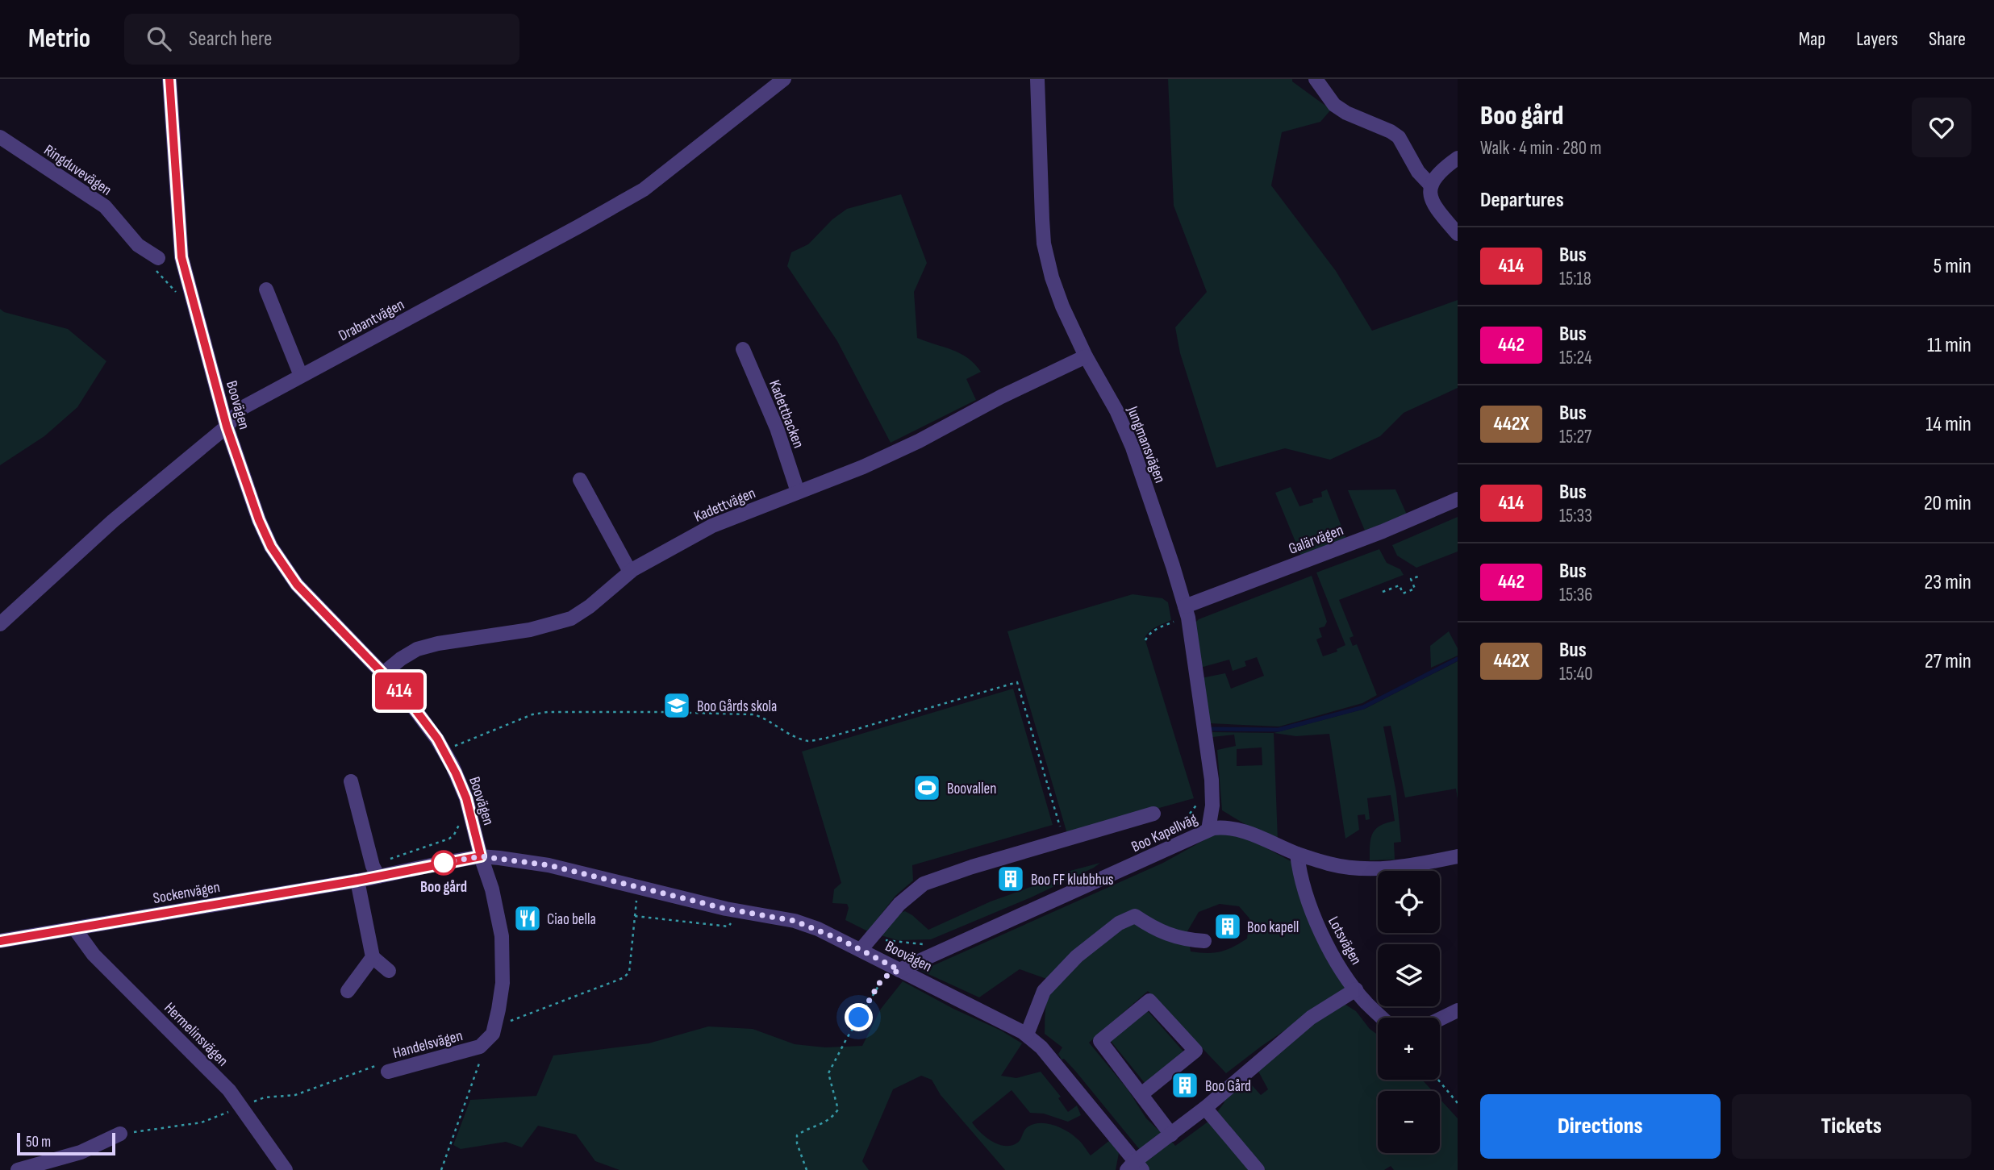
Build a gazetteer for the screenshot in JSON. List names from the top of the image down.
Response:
{
  "streets": {
    "street": [
      "Ringduvevägen",
      "Drabantvägen",
      "Boovägen",
      "Kadettbacken",
      "Jungmansvägen",
      "Kadettvägen",
      "Galärvägen",
      "Boo Kapellväg",
      "Sockenvägen",
      "Lotsvägen",
      "Hermelinsvägen",
      "Handelsvägen"
    ]
  },
  "crossings": [
    ["Drabantvägen", "Boovägen"],
    ["Boovägen", "Kadettvägen"],
    ["Boovägen", "Boo Kapellväg"],
    ["Boovägen", "Sockenvägen"],
    ["Kadettbacken", "Kadettvägen"],
    ["Jungmansvägen", "Kadettvägen"],
    ["Jungmansvägen", "Galärvägen"],
    ["Jungmansvägen", "Boo Kapellväg"],
    ["Boo Kapellväg", "Lotsvägen"],
    ["Sockenvägen", "Hermelinsvägen"]
  ],
  "places": {
    "school or university": ["Boo Gårds skola"],
    "sports": ["Boovallen"],
    "other": ["Boo gård"],
    "building": ["Boo FF klubbhus", "Boo kapell", "Boo Gård"],
    "restaurant": ["Ciao bella"]
  },
  "lines": ["bus line 414"],
  "scale_bar": "50 m",
  "page": {
    "header": "Metrio",
    "search": "Search here",
    "nav": ["Map", "Layers", "Share"],
    "on_map": "414",
    "heading": [
      ["Boo gård", "Walk · 4 min · 280 m"],
      "Departures"
    ],
    "list": [
      {
        "mark": "414",
        "name": "Bus",
        "note": "15:18",
        "value": "5 min"
      },
      {
        "mark": "442",
        "name": "Bus",
        "note": "15:24",
        "value": "11 min"
      },
      {
        "mark": "442X",
        "name": "Bus",
        "note": "15:27",
        "value": "14 min"
      },
      {
        "mark": "414",
        "name": "Bus",
        "note": "15:33",
        "value": "20 min"
      },
      {
        "mark": "442",
        "name": "Bus",
        "note": "15:36",
        "value": "23 min"
      },
      {
        "mark": "442X",
        "name": "Bus",
        "note": "15:40",
        "value": "27 min"
      }
    ],
    "map_buttons": ["+", "−"],
    "buttons": ["Directions", "Tickets"],
    "scale": "50 m"
  }
}
